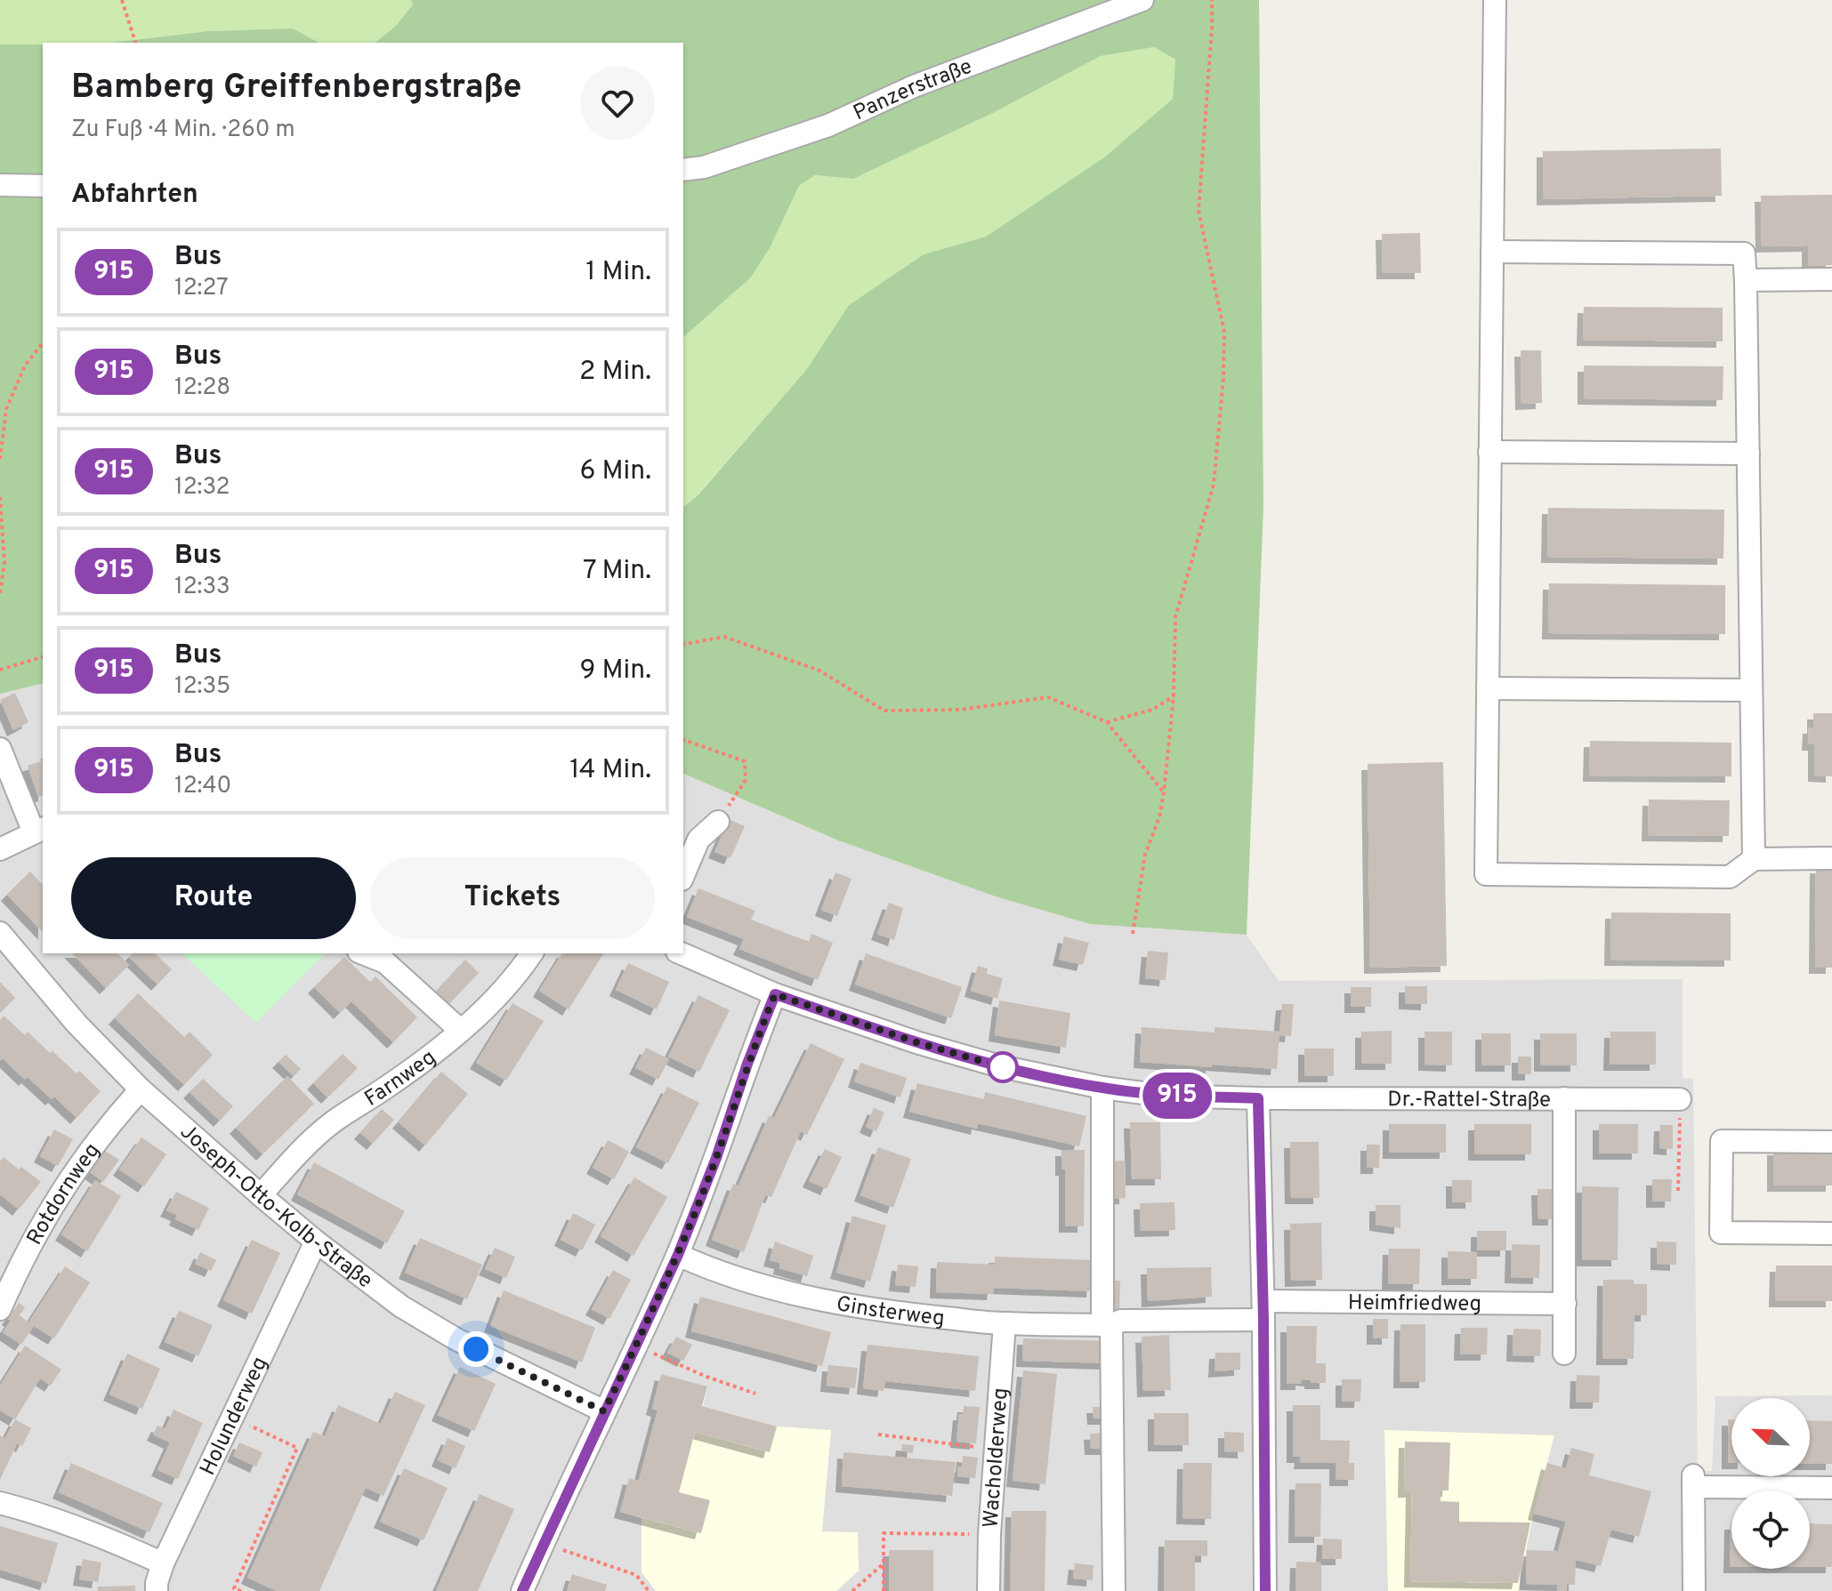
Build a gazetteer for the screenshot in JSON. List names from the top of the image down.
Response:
{
  "streets": {
    "street": [
      "Panzerstraße",
      "Farnweg",
      "Dr.-Rattel-Straße",
      "Rotdornweg",
      "Joseph-Otto-Kolb-Straße",
      "Heimfriedweg",
      "Ginsterweg",
      "Holunderweg",
      "Wacholderweg"
    ]
  },
  "crossings": [
    ["Farnweg", "Joseph-Otto-Kolb-Straße"],
    ["Rotdornweg", "Joseph-Otto-Kolb-Straße"],
    ["Joseph-Otto-Kolb-Straße", "Holunderweg"],
    ["Heimfriedweg", "Ginsterweg"],
    ["Ginsterweg", "Wacholderweg"]
  ],
  "lines": ["bus line 915"],
  "north": "top left",
  "page": {
    "on_map": "915",
    "heading": [
      ["Bamberg Greiffenbergstraße", "Zu Fuß · 4 Min. · 260 m"],
      "Abfahrten"
    ],
    "list": [
      {
        "mark": "915",
        "name": "Bus",
        "note": "12:27",
        "value": "1 Min."
      },
      {
        "mark": "915",
        "name": "Bus",
        "note": "12:28",
        "value": "2 Min."
      },
      {
        "mark": "915",
        "name": "Bus",
        "note": "12:32",
        "value": "6 Min."
      },
      {
        "mark": "915",
        "name": "Bus",
        "note": "12:33",
        "value": "7 Min."
      },
      {
        "mark": "915",
        "name": "Bus",
        "note": "12:35",
        "value": "9 Min."
      },
      {
        "mark": "915",
        "name": "Bus",
        "note": "12:40",
        "value": "14 Min."
      }
    ],
    "buttons": ["Route", "Tickets"]
  }
}
